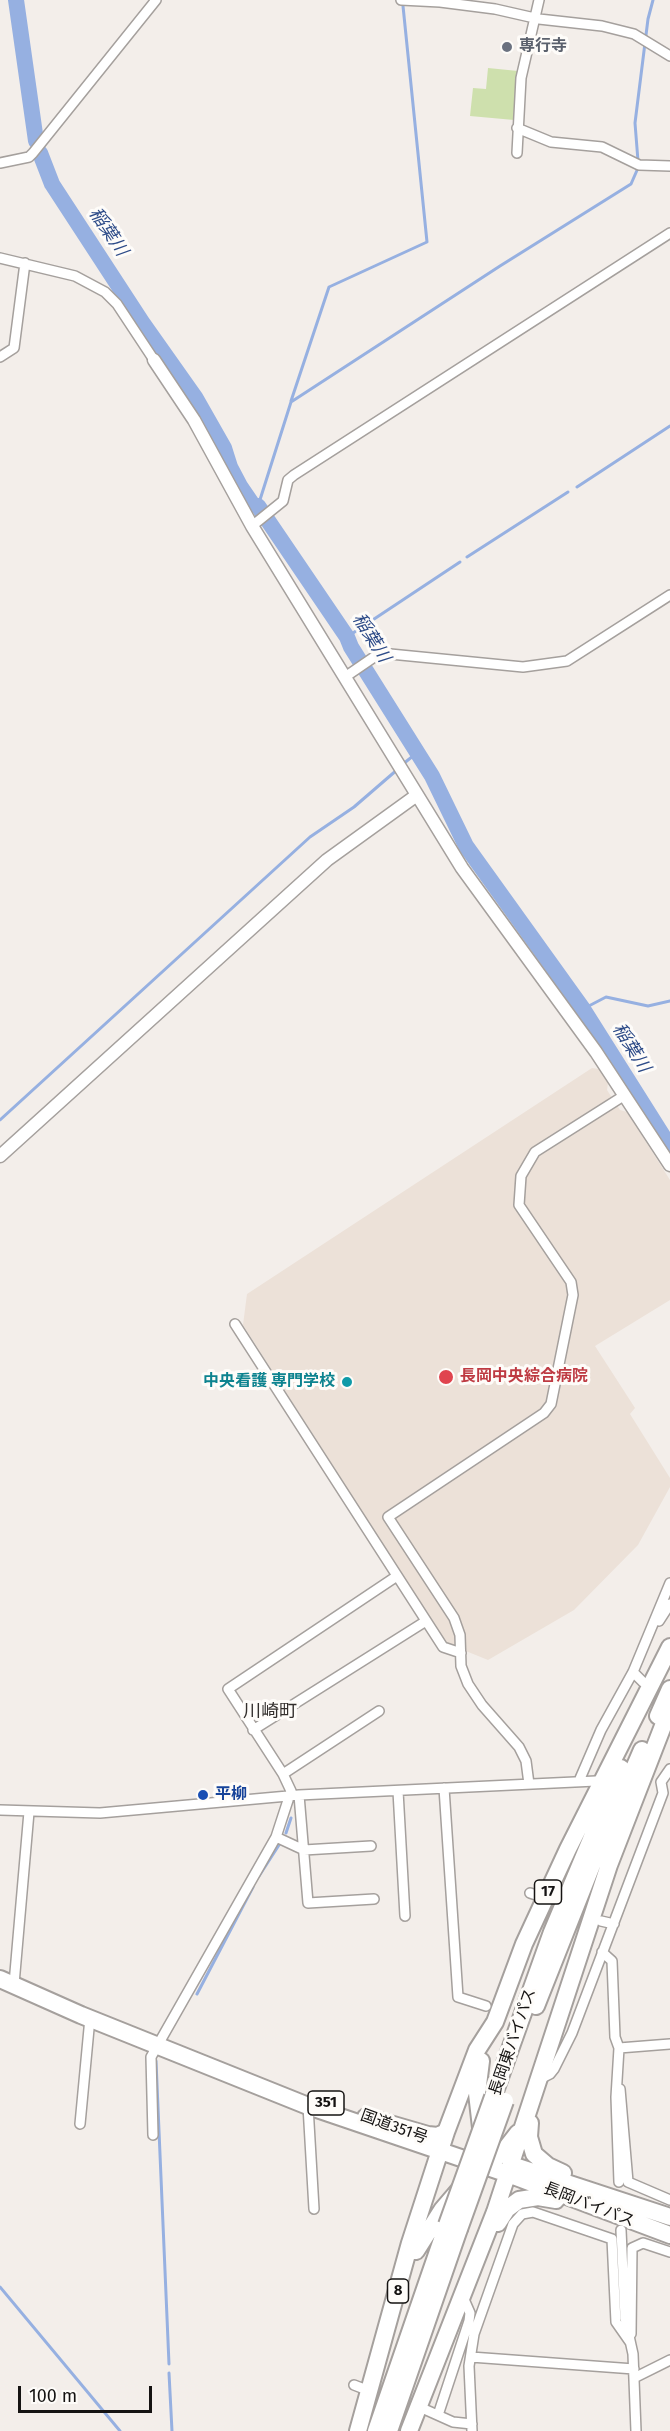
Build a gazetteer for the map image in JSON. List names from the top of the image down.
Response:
{
  "streets": {
    "highway": [
      "17",
      "長岡東バイパス",
      "351",
      "国道351号",
      "長岡バイパス",
      "8"
    ]
  },
  "crossings": [
    ["17", "国道351号"],
    ["17", "長岡バイパス"],
    ["17", "8"],
    ["長岡東バイパス", "長岡バイパス"],
    ["国道351号", "長岡バイパス"],
    ["国道351号", "8"],
    ["長岡バイパス", "8"]
  ],
  "districts": ["川崎町"],
  "water": ["稲葉川"],
  "places": [
    "専行寺",
    "長岡中央綜合病院",
    "中央看護 専門学校",
    "平柳"
  ],
  "scale_bar": "100 m"
}
